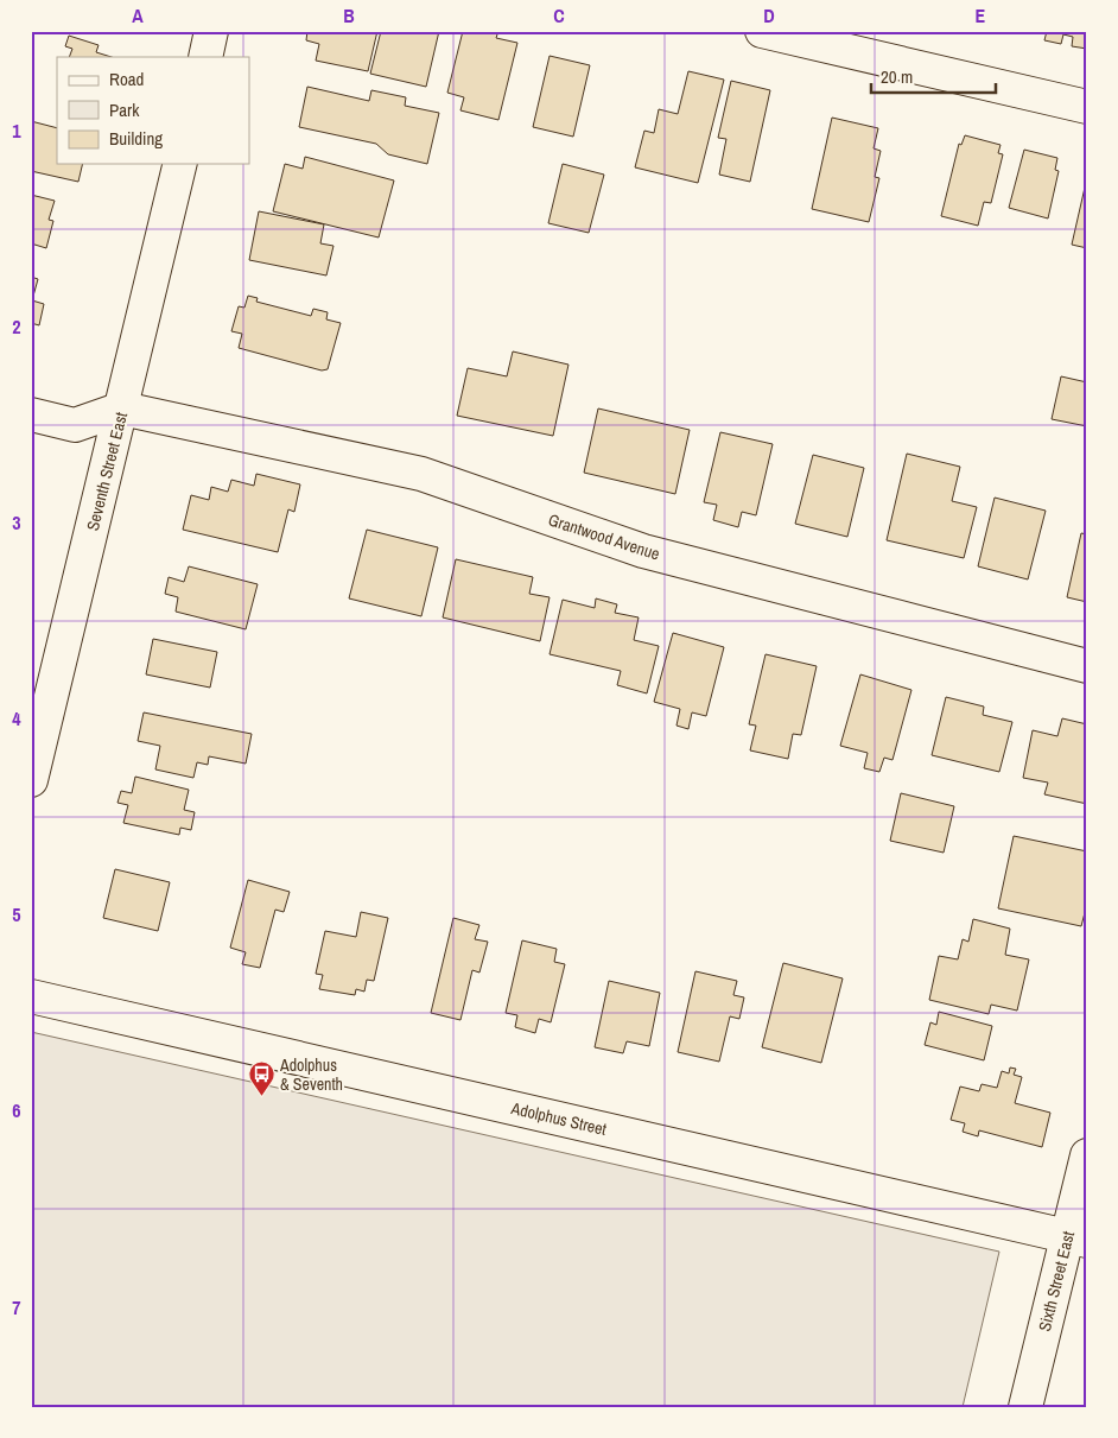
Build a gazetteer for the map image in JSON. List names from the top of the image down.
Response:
{
  "streets": {
    "street": [
      "Seventh Street East",
      "Grantwood Avenue",
      "Adolphus Street",
      "Sixth Street East"
    ]
  },
  "crossings": [
    ["Seventh Street East", "Grantwood Avenue"],
    ["Adolphus Street", "Sixth Street East"]
  ],
  "places": {
    "bus stop": ["Adolphus & Seventh"]
  },
  "legend": ["Road", "Park", "Building"],
  "scale_bar": "20 m",
  "grid": {
    "columns": [
      "A",
      "B",
      "C",
      "D",
      "E"
    ],
    "rows": [
      "1",
      "2",
      "3",
      "4",
      "5",
      "6",
      "7"
    ]
  }
}
